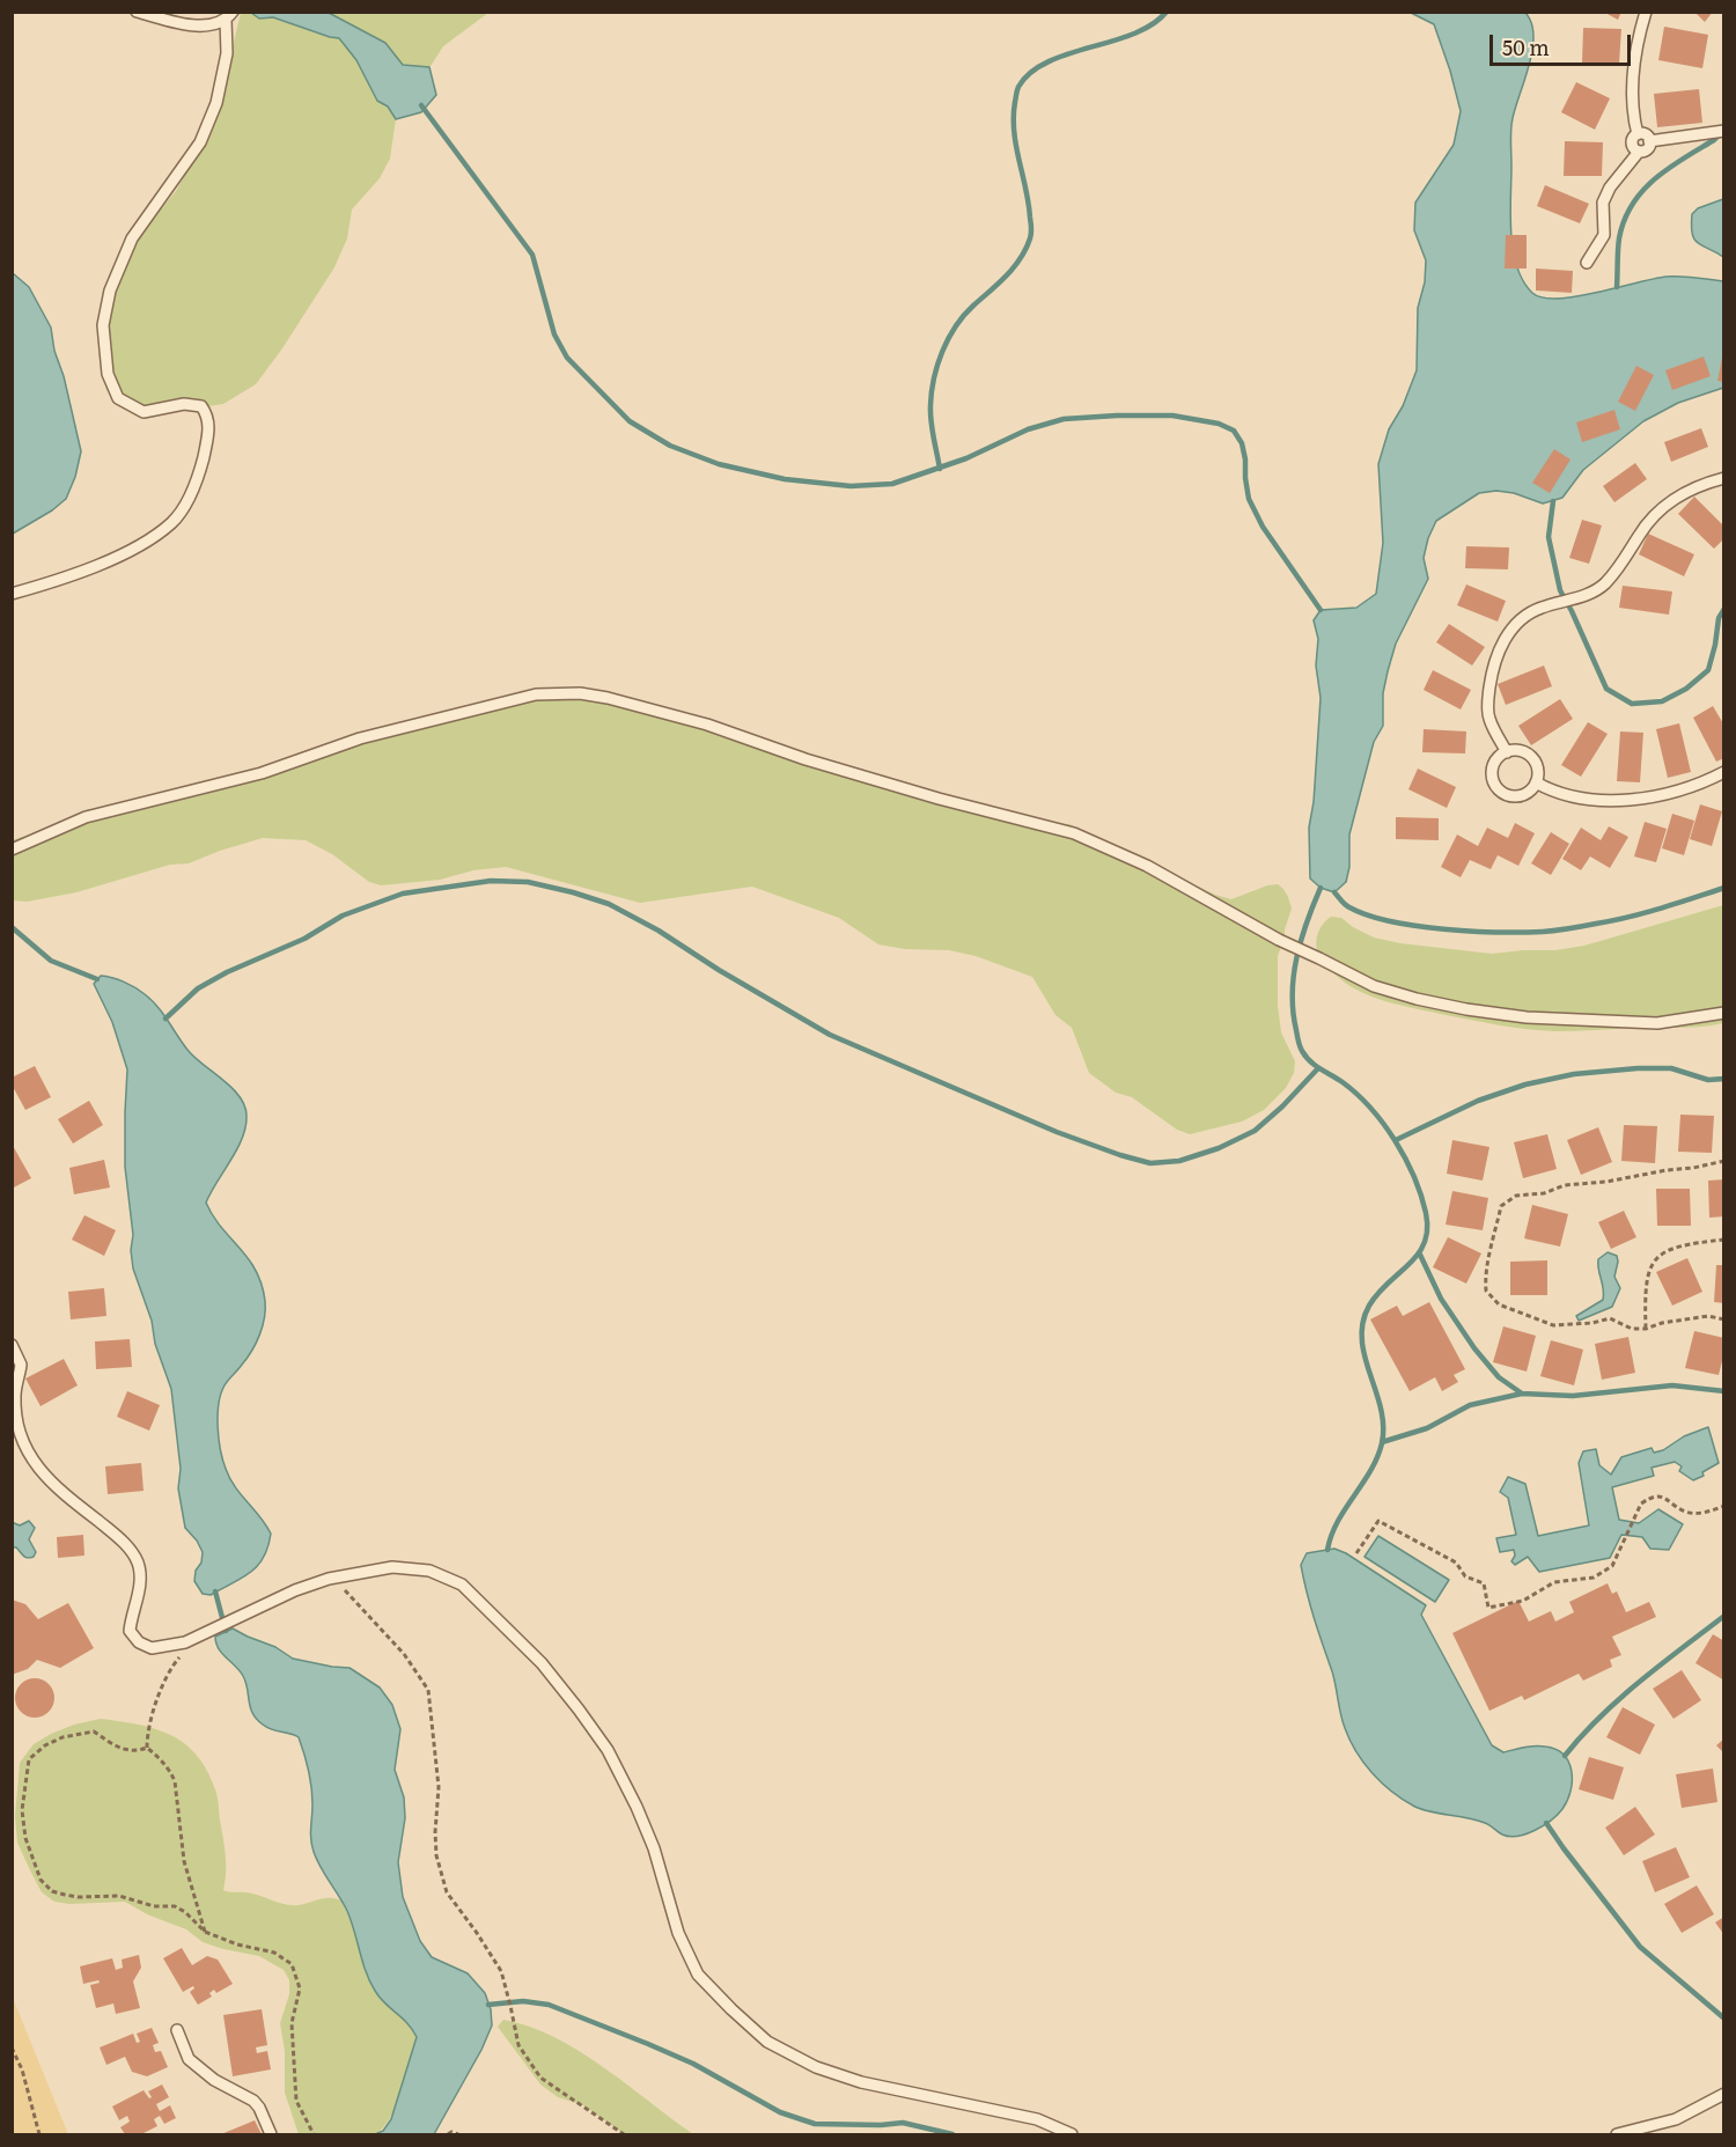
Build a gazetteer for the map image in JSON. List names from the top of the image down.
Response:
{
  "scale_bar": "50 m"
}
